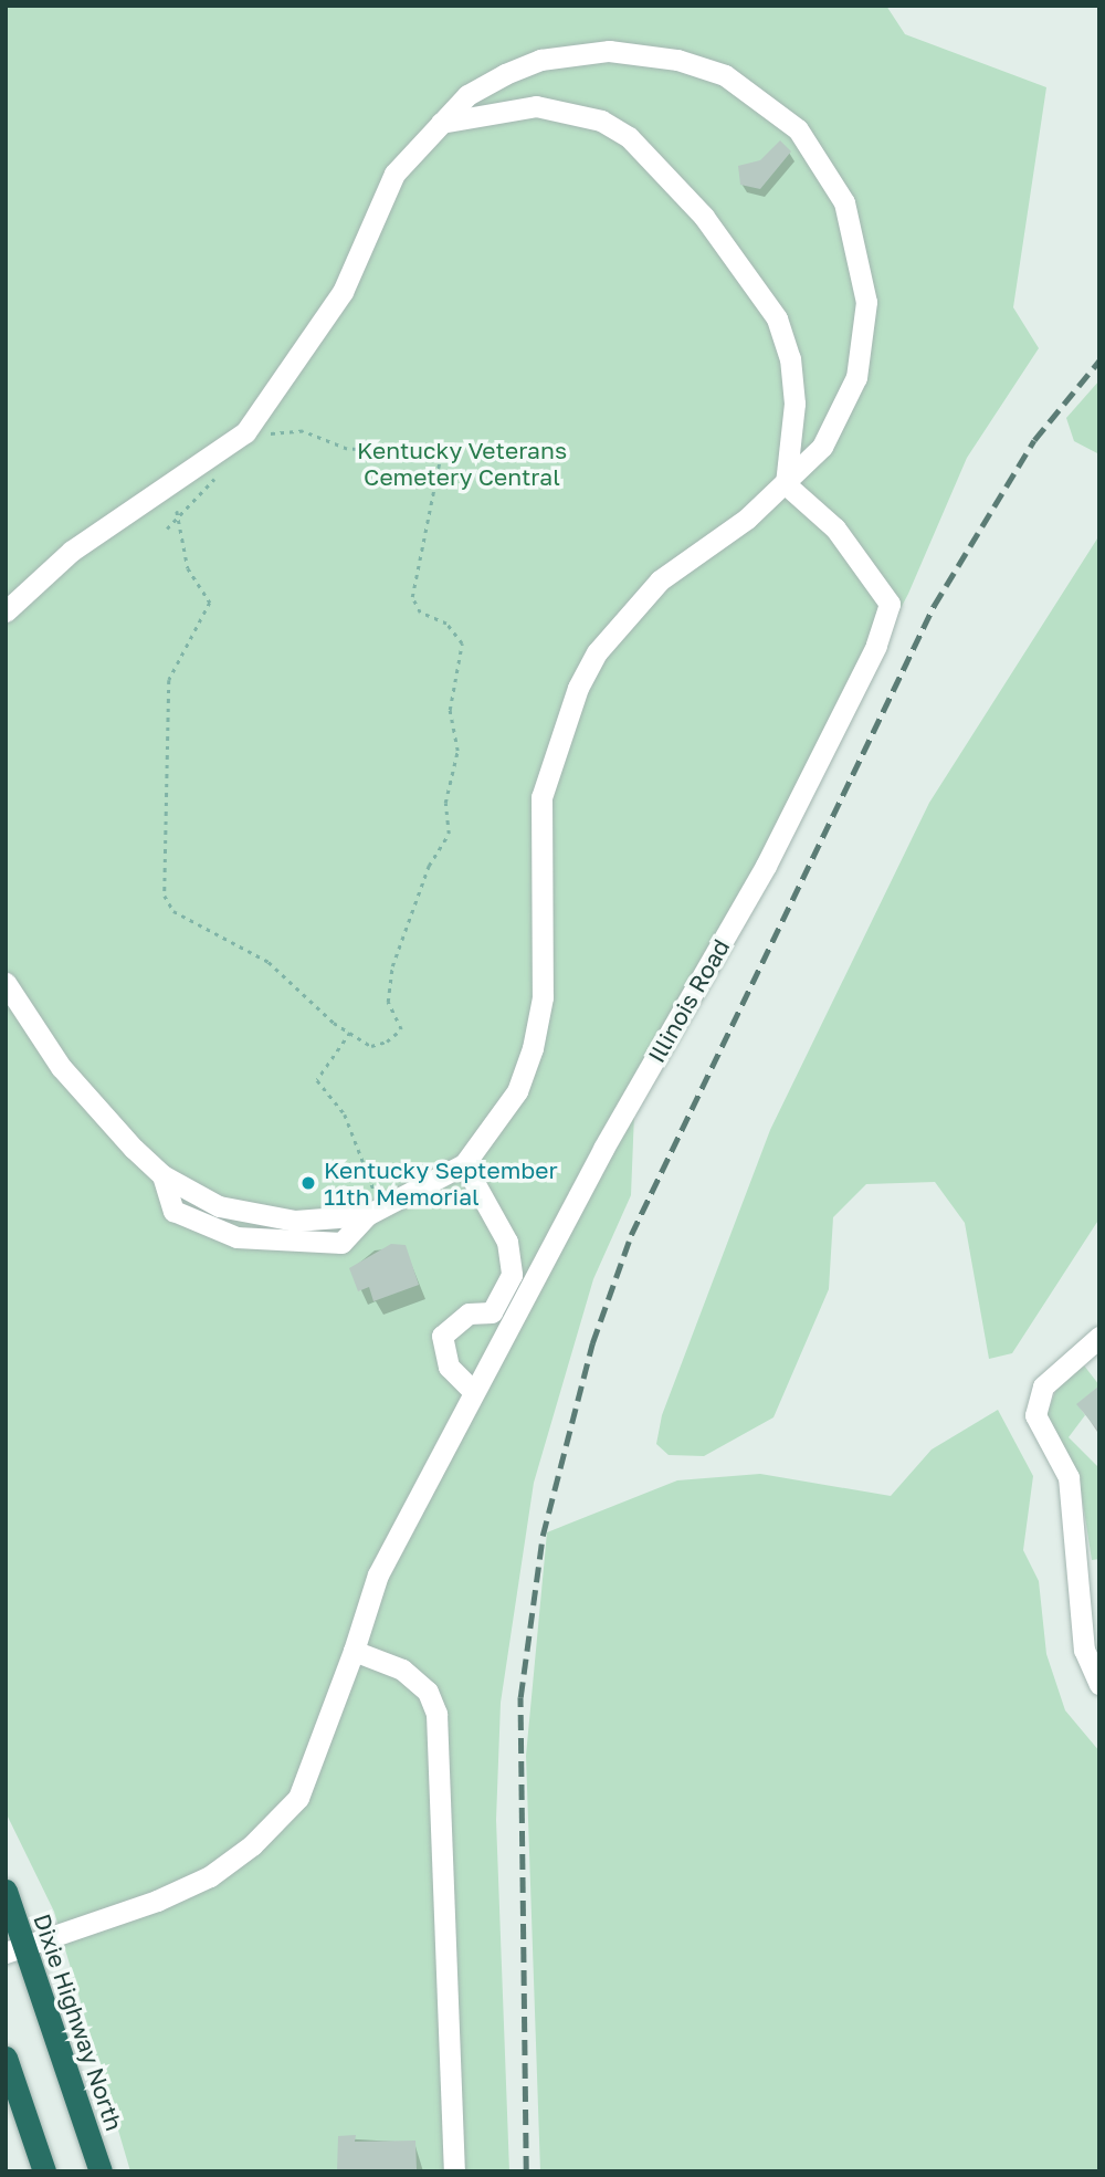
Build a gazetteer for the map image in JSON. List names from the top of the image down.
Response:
{
  "streets": {
    "highway": ["Dixie Highway North"],
    "street": ["Illinois Road"]
  },
  "crossings": [
    ["Illinois Road", "Dixie Highway North"]
  ],
  "parks": ["Kentucky Veterans Cemetery Central"],
  "places": ["Kentucky September 11th Memorial"]
}
